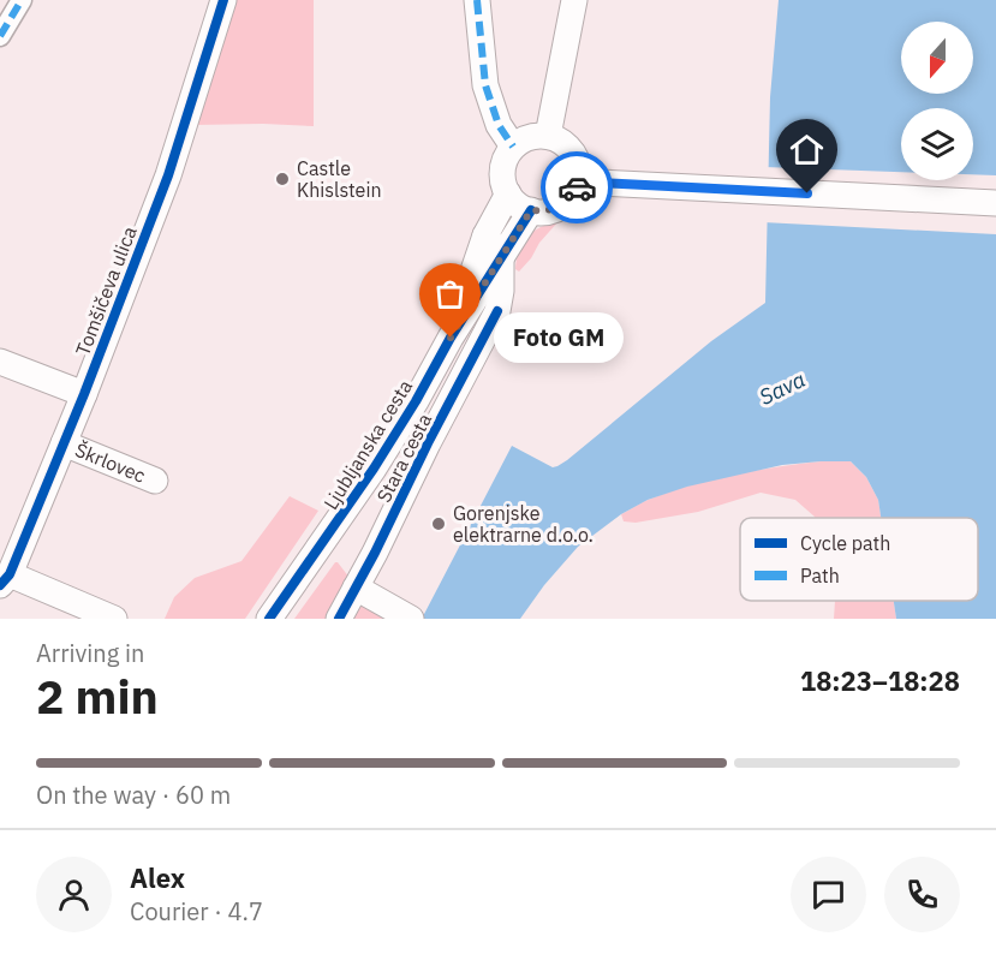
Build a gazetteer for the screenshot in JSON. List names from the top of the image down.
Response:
{
  "streets": {
    "street": [
      "Tomšičeva ulica",
      "Ljubljanska cesta",
      "Stara cesta",
      "Škrlovec"
    ]
  },
  "crossings": [
    ["Tomšičeva ulica", "Škrlovec"],
    ["Ljubljanska cesta", "Stara cesta"]
  ],
  "water": ["Sava"],
  "places": ["Castle Khislstein", "Foto GM", "Gorenjske elektrarne d.o.o."],
  "legend": ["Cycle path", "Path"],
  "north": "bottom",
  "page": {
    "bubble": "Foto GM",
    "heading": ["2 min", "Arriving in", "18:23–18:28"],
    "panel": ["Alex", "Courier · 4.7"],
    "bar": "On the way · 60 m"
  }
}
